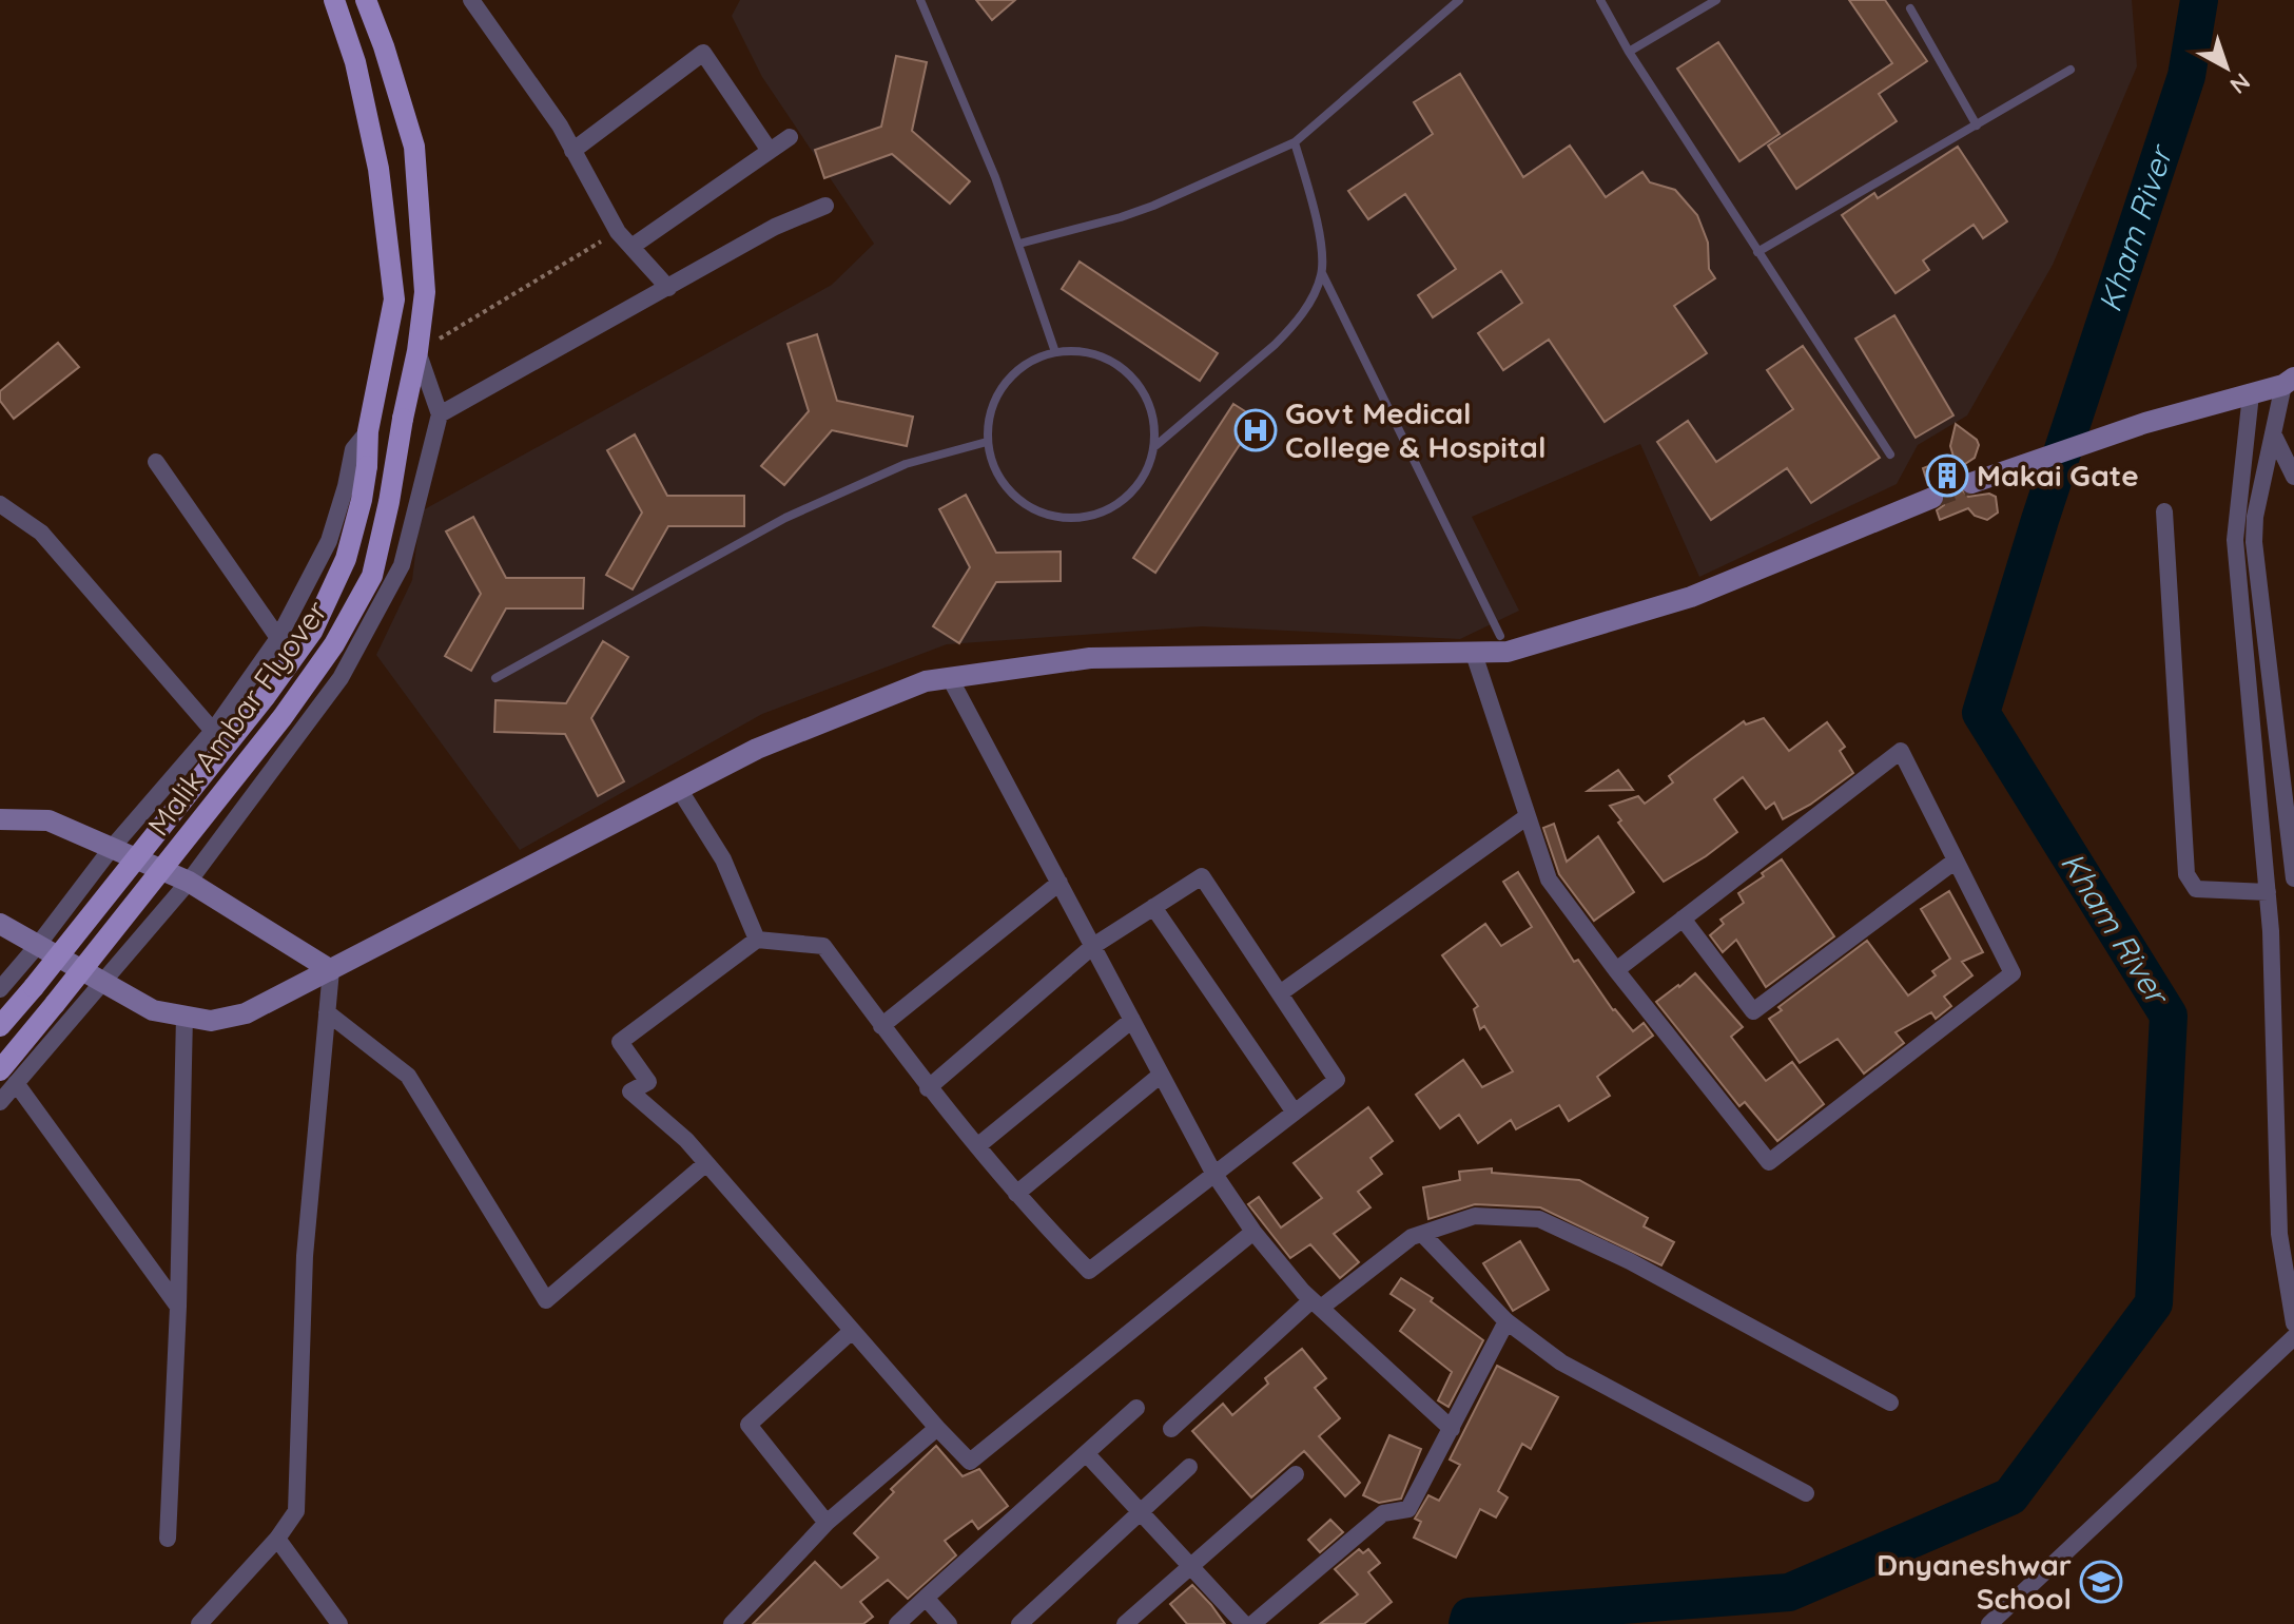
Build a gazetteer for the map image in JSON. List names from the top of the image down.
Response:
{
  "streets": {
    "main road": ["Malik Ambar Flyover"]
  },
  "water": ["Kham River"],
  "places": {
    "hospital": ["Govt Medical College & Hospital"],
    "building": ["Makai Gate"],
    "school or university": ["Dnyaneshwar School"]
  },
  "north": "bottom right"
}
